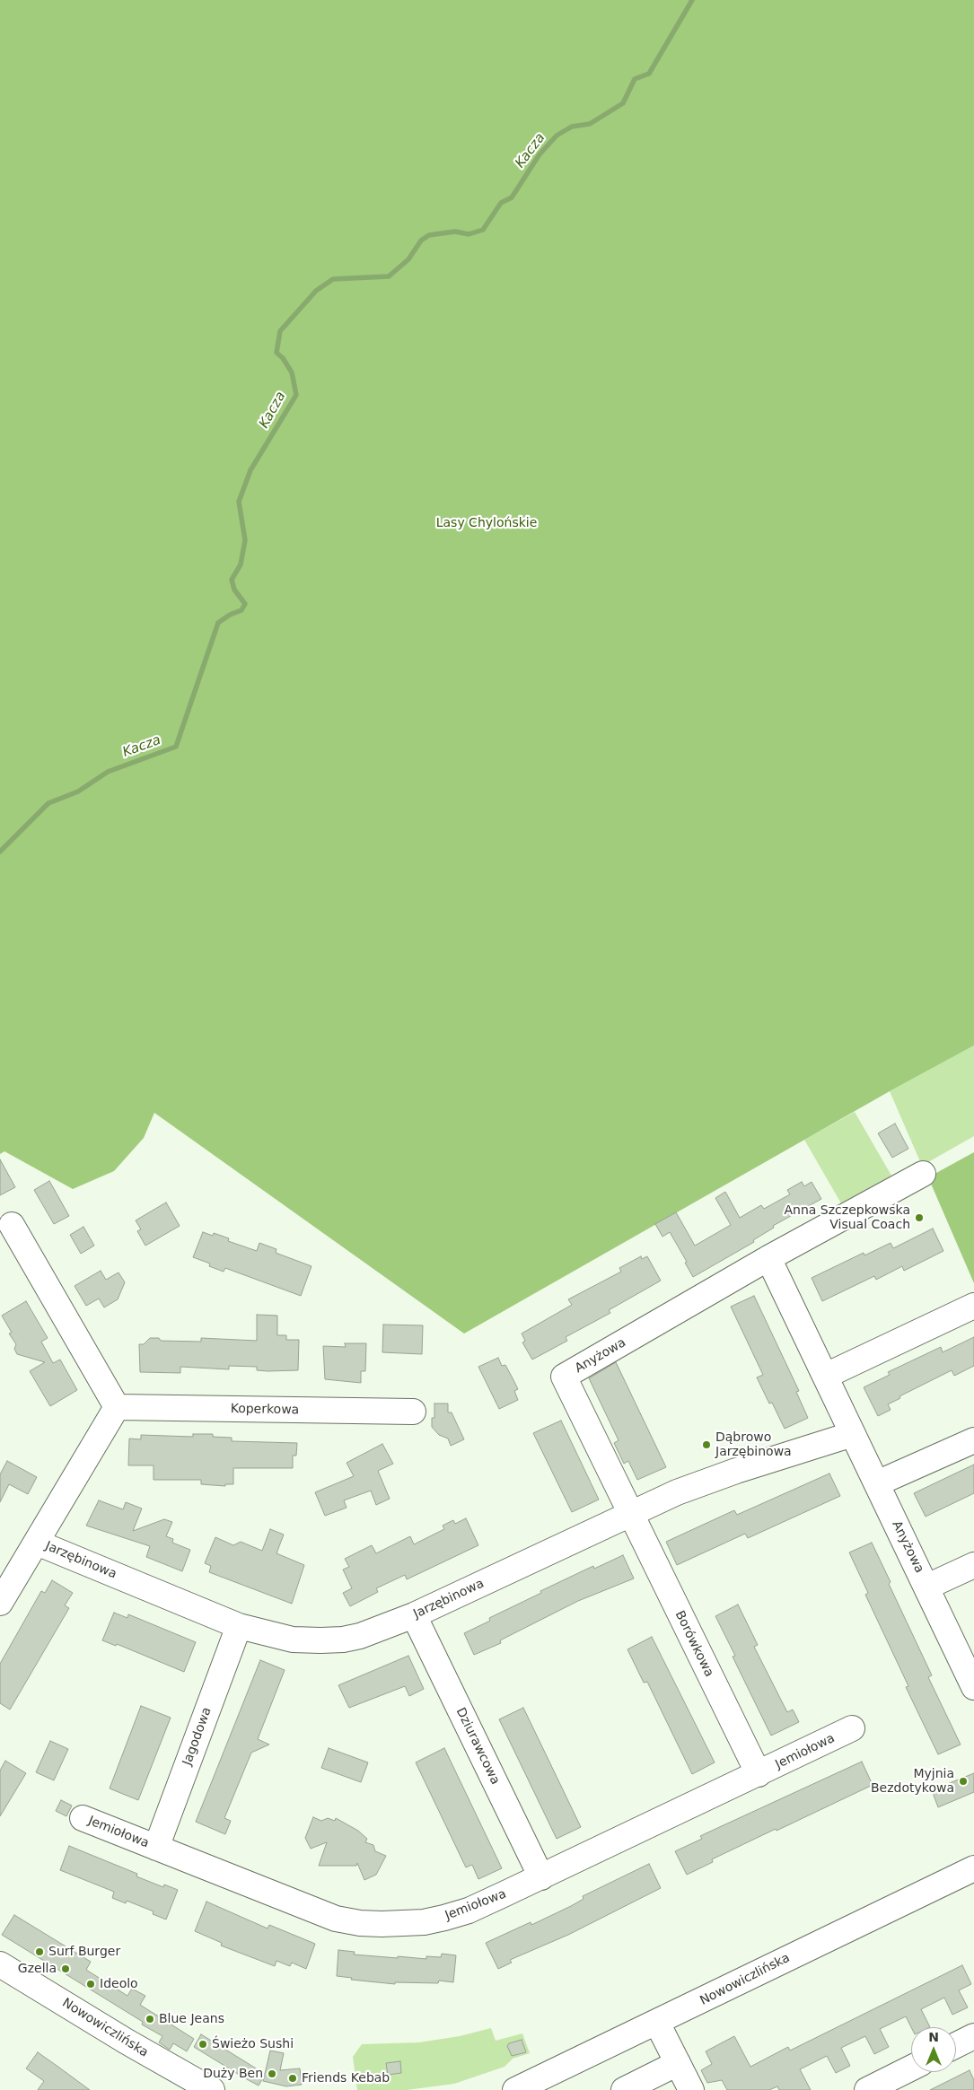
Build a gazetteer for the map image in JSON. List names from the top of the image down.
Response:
{
  "streets": {
    "street": [
      "Anyżowa",
      "Koperkowa",
      "Jarzębinowa",
      "Borówkowa",
      "Jagodowa",
      "Dziurawcowa",
      "Jemiołowa",
      "Nowowiczlińska"
    ]
  },
  "crossings": [
    ["Anyżowa", "Jarzębinowa"],
    ["Anyżowa", "Borówkowa"],
    ["Jarzębinowa", "Borówkowa"],
    ["Jarzębinowa", "Jagodowa"],
    ["Jarzębinowa", "Dziurawcowa"],
    ["Borówkowa", "Jemiołowa"],
    ["Jagodowa", "Jemiołowa"],
    ["Dziurawcowa", "Jemiołowa"]
  ],
  "water": ["Kacza"],
  "parks": ["Lasy Chylońskie"],
  "places": [
    "Anna Szczepkowska Visual Coach",
    "Dąbrowo Jarzębinowa",
    "Myjnia Bezdotykowa",
    "Surf Burger",
    "Gzella",
    "Ideolo",
    "Blue Jeans",
    "Świeżo Sushi",
    "Duży Ben",
    "Friends Kebab"
  ],
  "north": "top"
}
